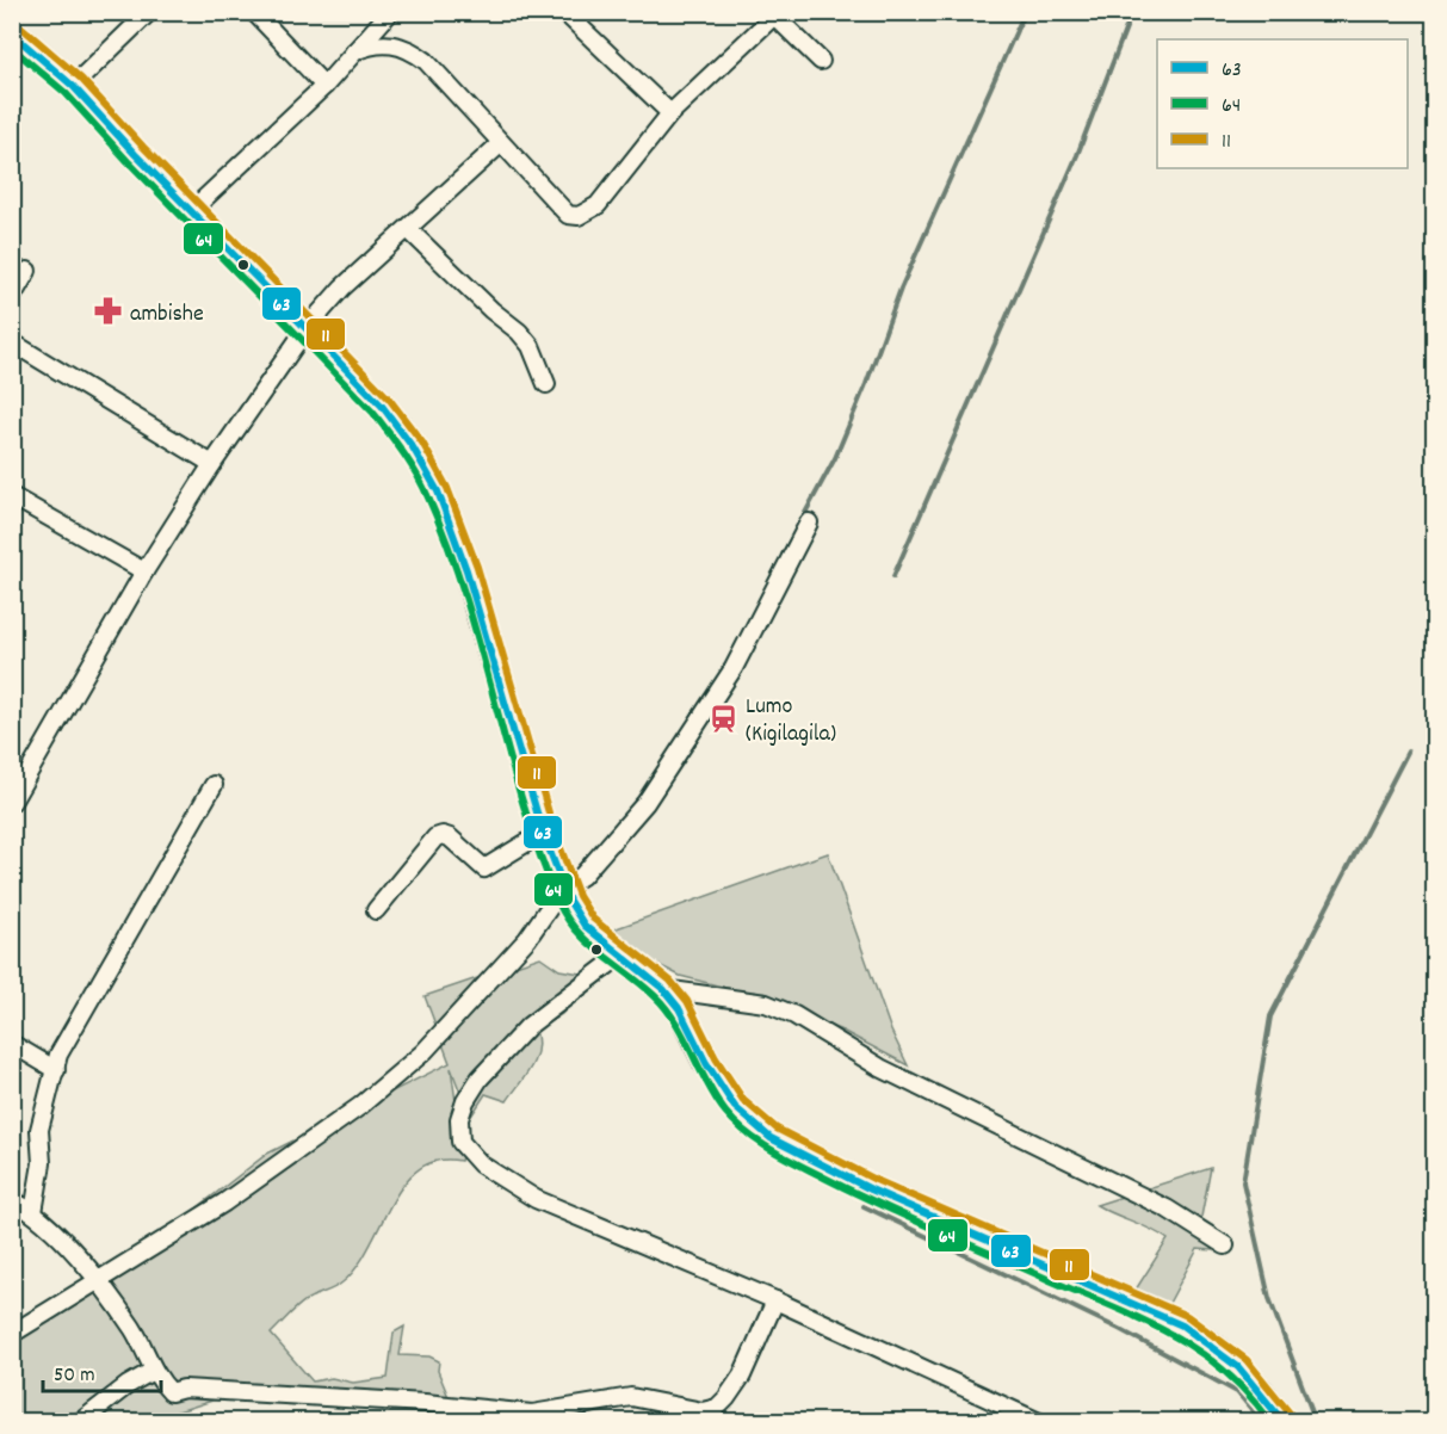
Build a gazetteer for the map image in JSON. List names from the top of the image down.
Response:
{
  "places": {
    "pharmacy": ["ambishe"],
    "station": ["Lumo (Kigilagila)"]
  },
  "lines": ["transit line 11", "transit line 63", "transit line 64"],
  "legend": ["63", "64", "11"],
  "scale_bar": "50 m"
}
